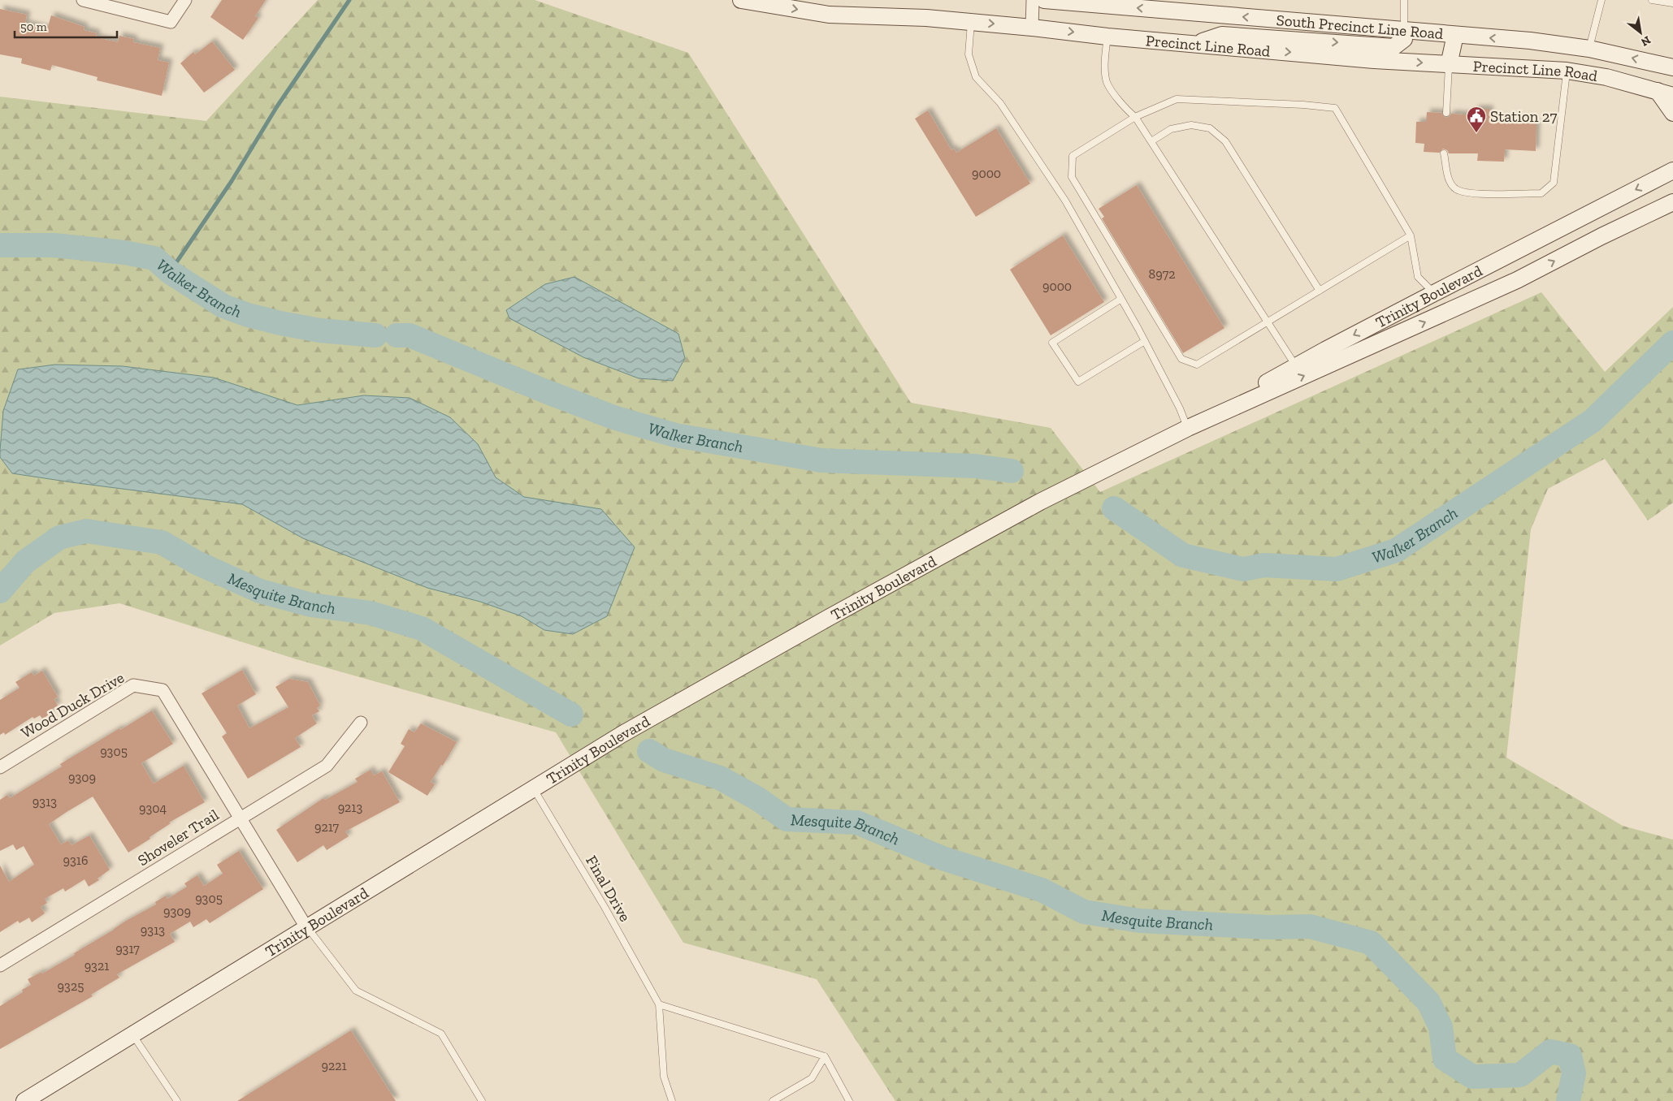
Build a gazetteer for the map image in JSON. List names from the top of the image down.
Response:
{
  "streets": {
    "main road": ["South Precinct Line Road", "Precinct Line Road", "Trinity Boulevard"],
    "street": ["Wood Duck Drive", "Shoveler Trail"],
    "lane": ["Final Drive"]
  },
  "crossings": [
    ["Trinity Boulevard", "Wood Duck Drive"],
    ["Trinity Boulevard", "Final Drive"],
    ["Wood Duck Drive", "Shoveler Trail"]
  ],
  "water": ["Walker Branch", "Mesquite Branch"],
  "places": {
    "public building": ["Station 27"]
  },
  "house_numbers": [
    "9000",
    "8972",
    "9000",
    "9305",
    "9309",
    "9313",
    "9213",
    "9304",
    "9217",
    "9316",
    "9305",
    "9309",
    "9313",
    "9317",
    "9321",
    "9325",
    "9221"
  ],
  "scale_bar": "50 m",
  "north": "bottom right"
}
